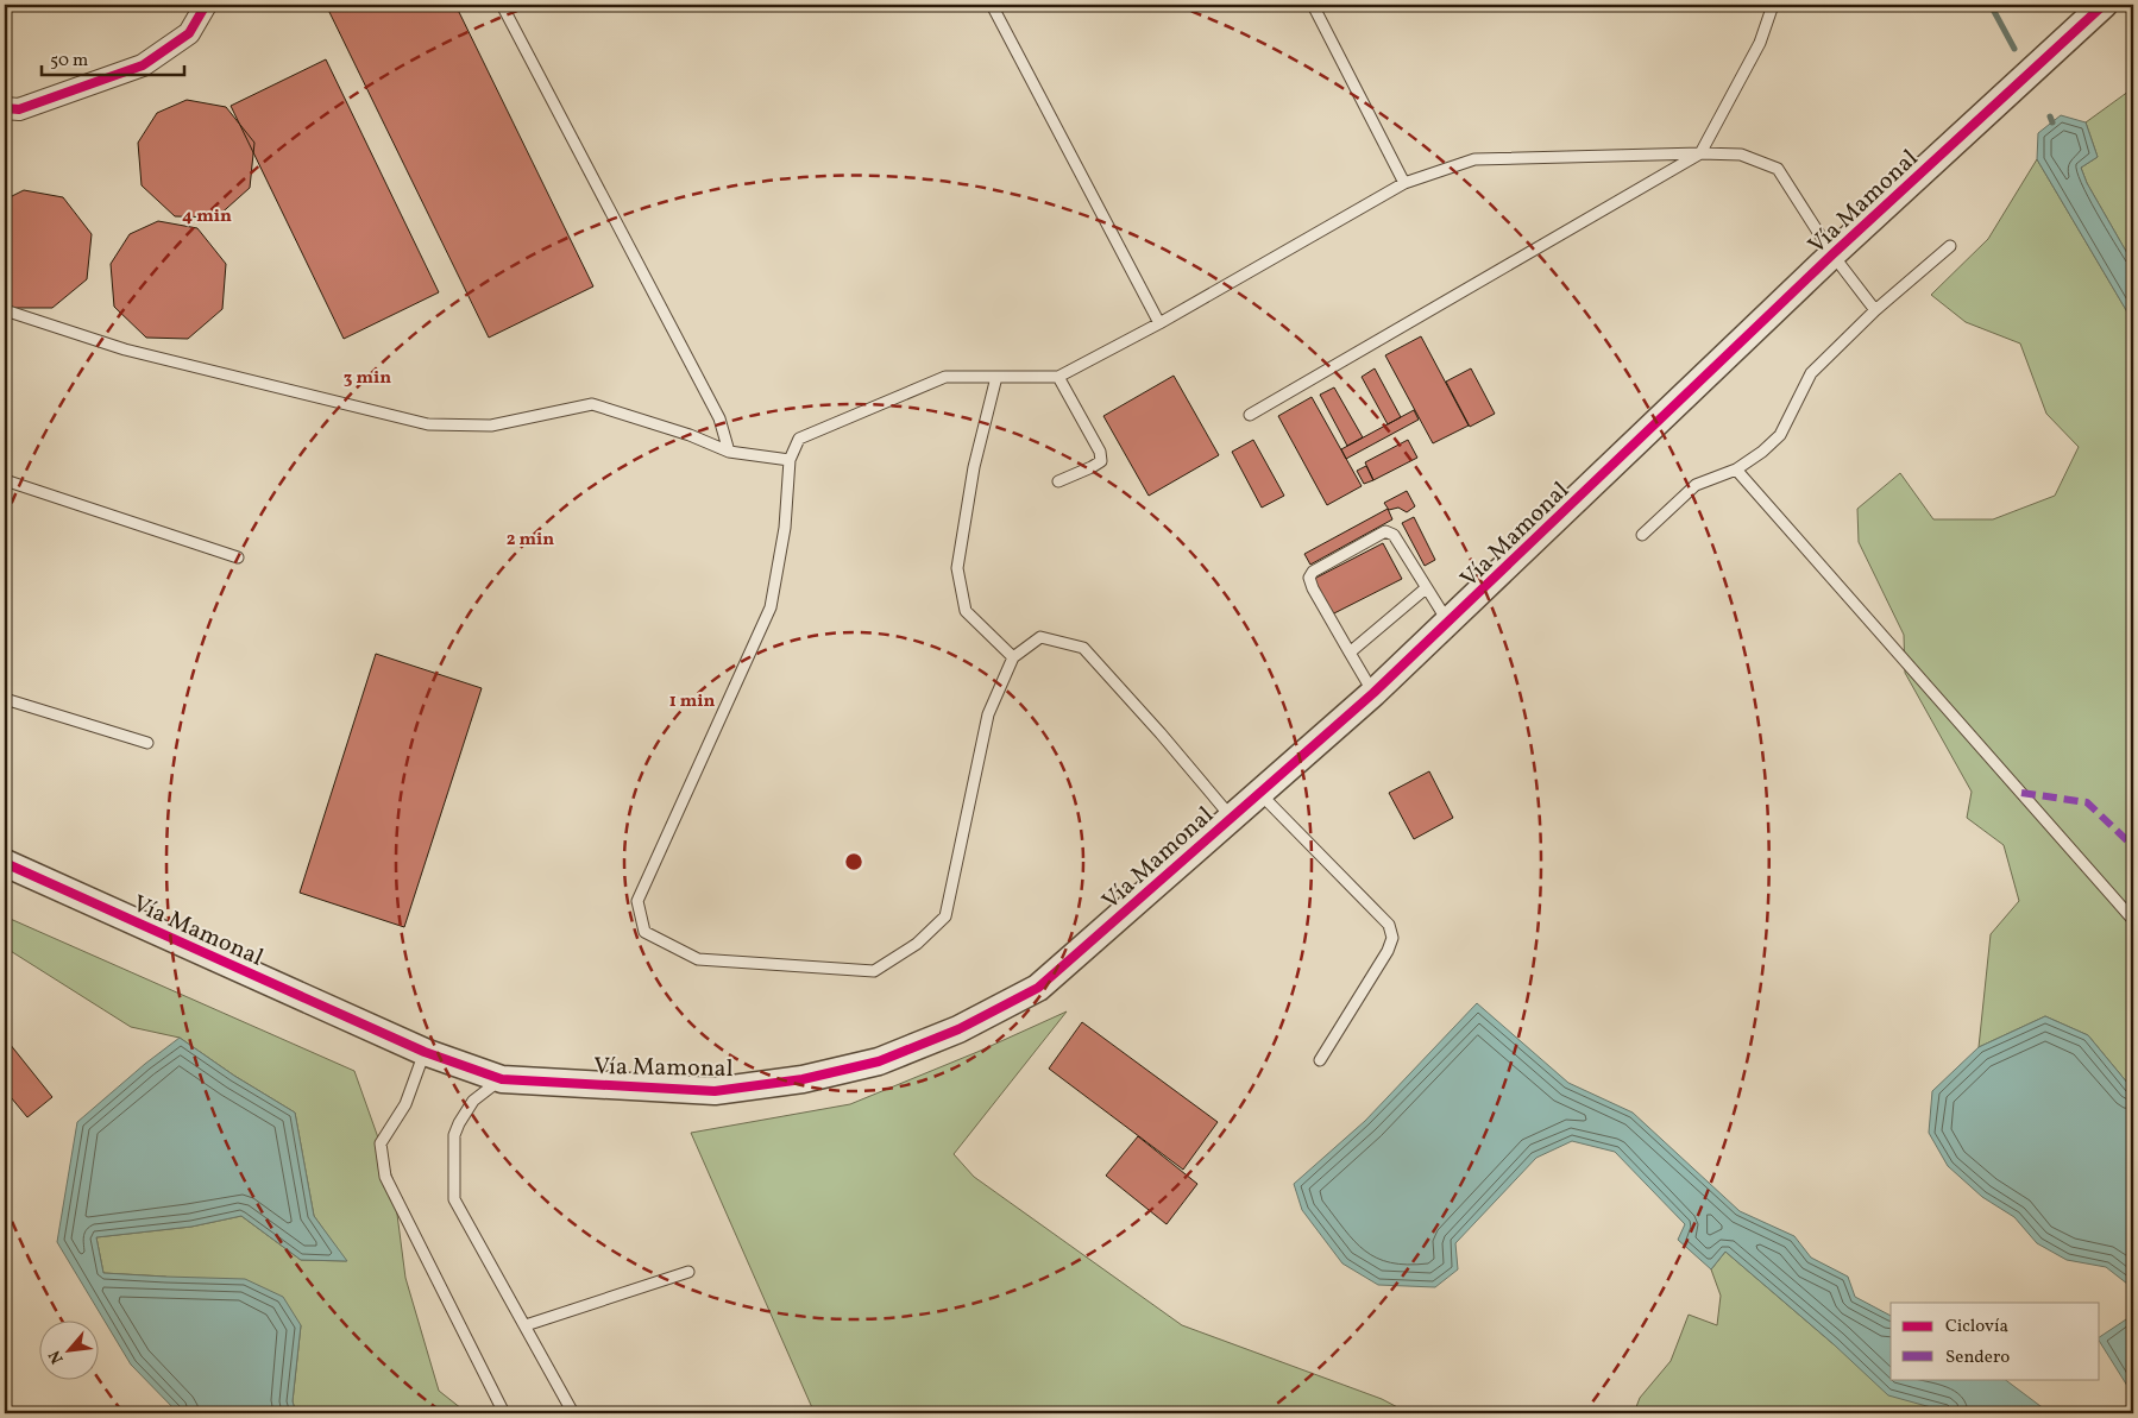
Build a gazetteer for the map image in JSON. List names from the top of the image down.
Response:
{
  "streets": {
    "street": ["Vía Mamonal"]
  },
  "legend": ["Ciclovía", "Sendero"],
  "scale_bar": "50 m",
  "north": "bottom left",
  "rings": [
    "4 min",
    "3 min",
    "2 min",
    "1 min"
  ]
}
